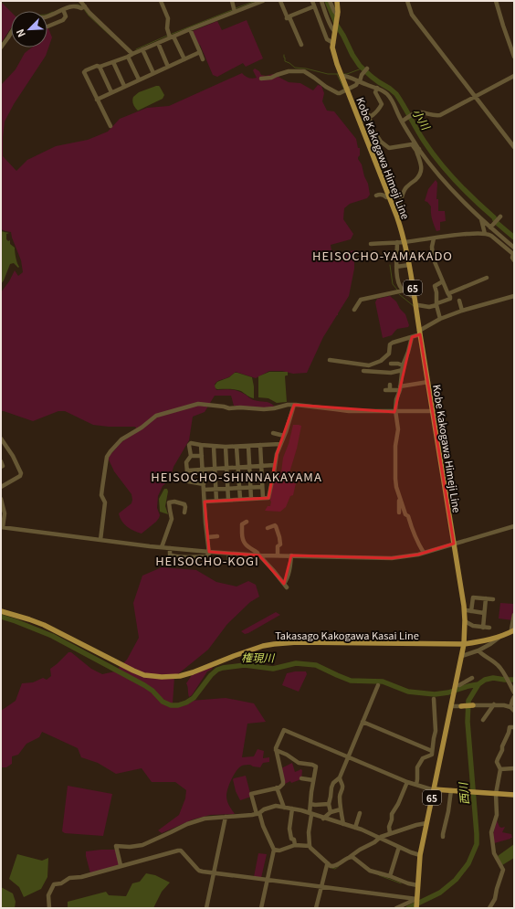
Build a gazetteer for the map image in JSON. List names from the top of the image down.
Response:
{
  "streets": {
    "main road": ["Kobe Kakogawa Himeji Line", "65", "Takasago Kakogawa Kasai Line"]
  },
  "crossings": [
    ["Kobe Kakogawa Himeji Line", "Takasago Kakogawa Kasai Line"]
  ],
  "districts": ["HEISOCHO-YAMAKADO", "HEISOCHO-SHINNAKAYAMA", "HEISOCHO-KOGI"],
  "water": ["小川", "権現川", "西川"],
  "north": "bottom left"
}
